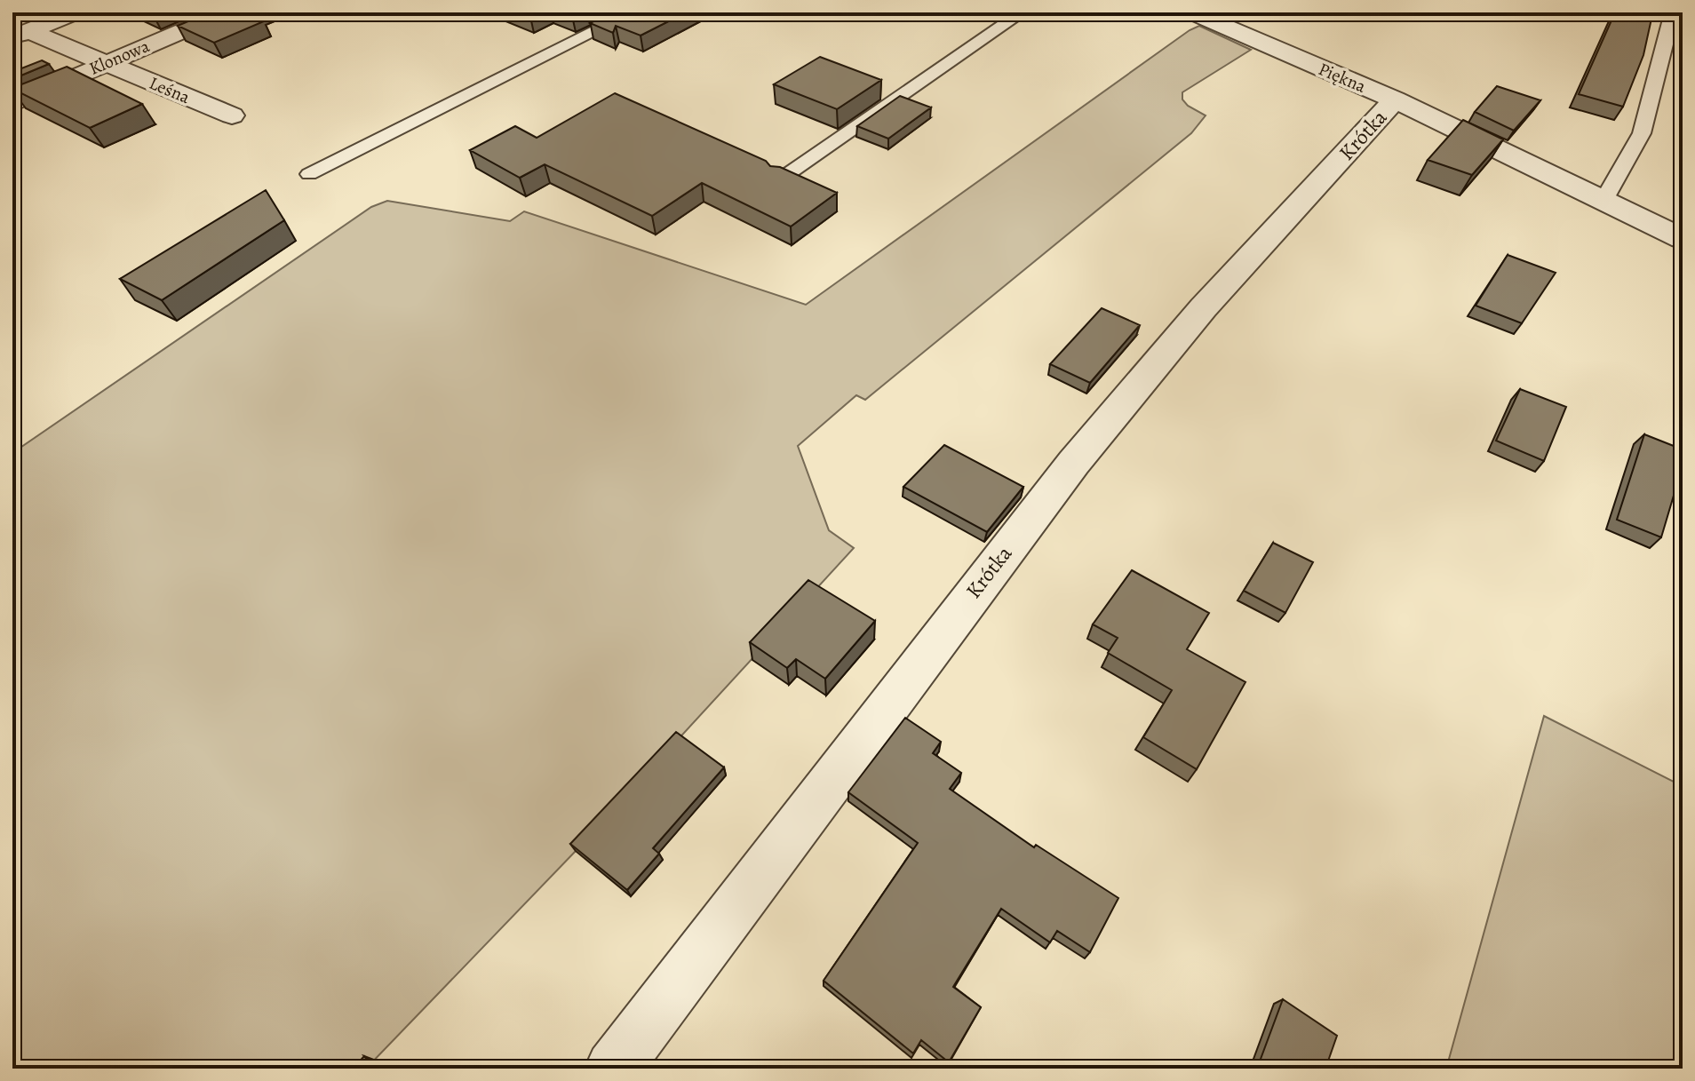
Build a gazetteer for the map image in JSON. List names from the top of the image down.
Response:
{
  "streets": {
    "street": [
      "Klonowa",
      "Piękna",
      "Leśna",
      "Krótka"
    ]
  },
  "crossings": [
    ["Klonowa", "Leśna"],
    ["Piękna", "Krótka"]
  ]
}
